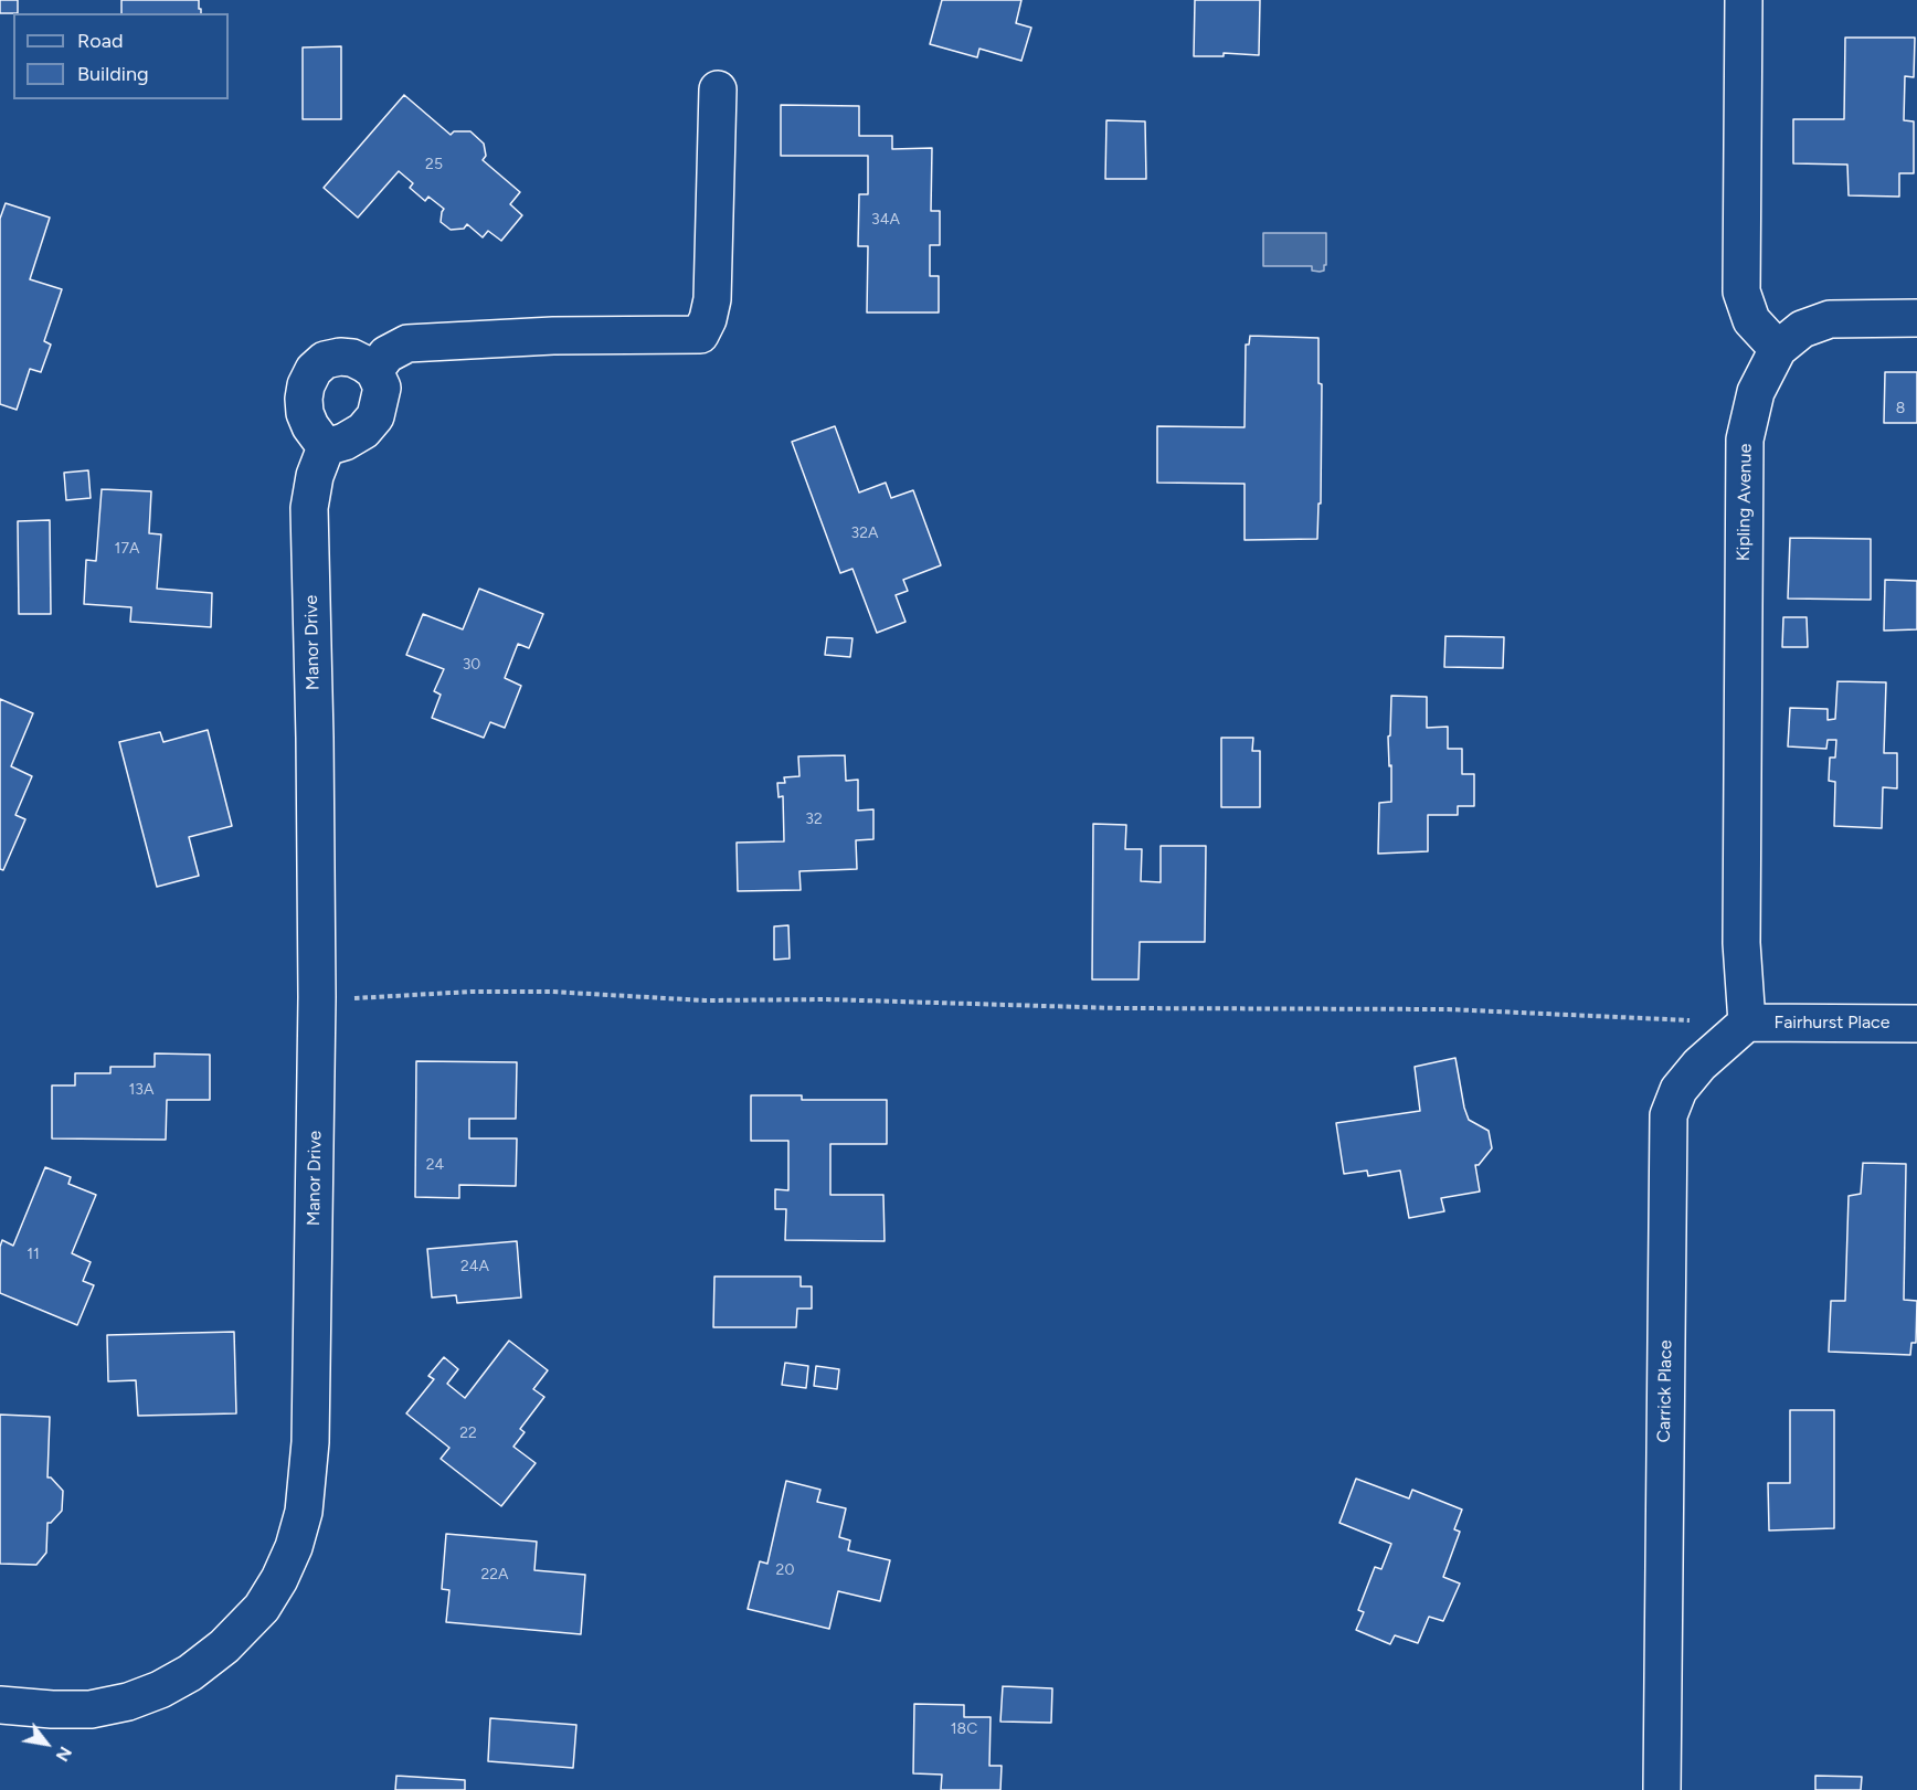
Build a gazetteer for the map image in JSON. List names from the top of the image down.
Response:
{
  "streets": {
    "street": [
      "Kipling Avenue",
      "Manor Drive",
      "Fairhurst Place",
      "Carrick Place"
    ]
  },
  "crossings": [
    ["Kipling Avenue", "Fairhurst Place"],
    ["Kipling Avenue", "Carrick Place"],
    ["Fairhurst Place", "Carrick Place"]
  ],
  "house_numbers": [
    "25",
    "34A",
    "8",
    "32A",
    "17A",
    "30",
    "32",
    "13A",
    "24",
    "11",
    "24A",
    "22",
    "20",
    "22A",
    "18C"
  ],
  "legend": ["Road", "Building"],
  "north": "bottom right"
}
